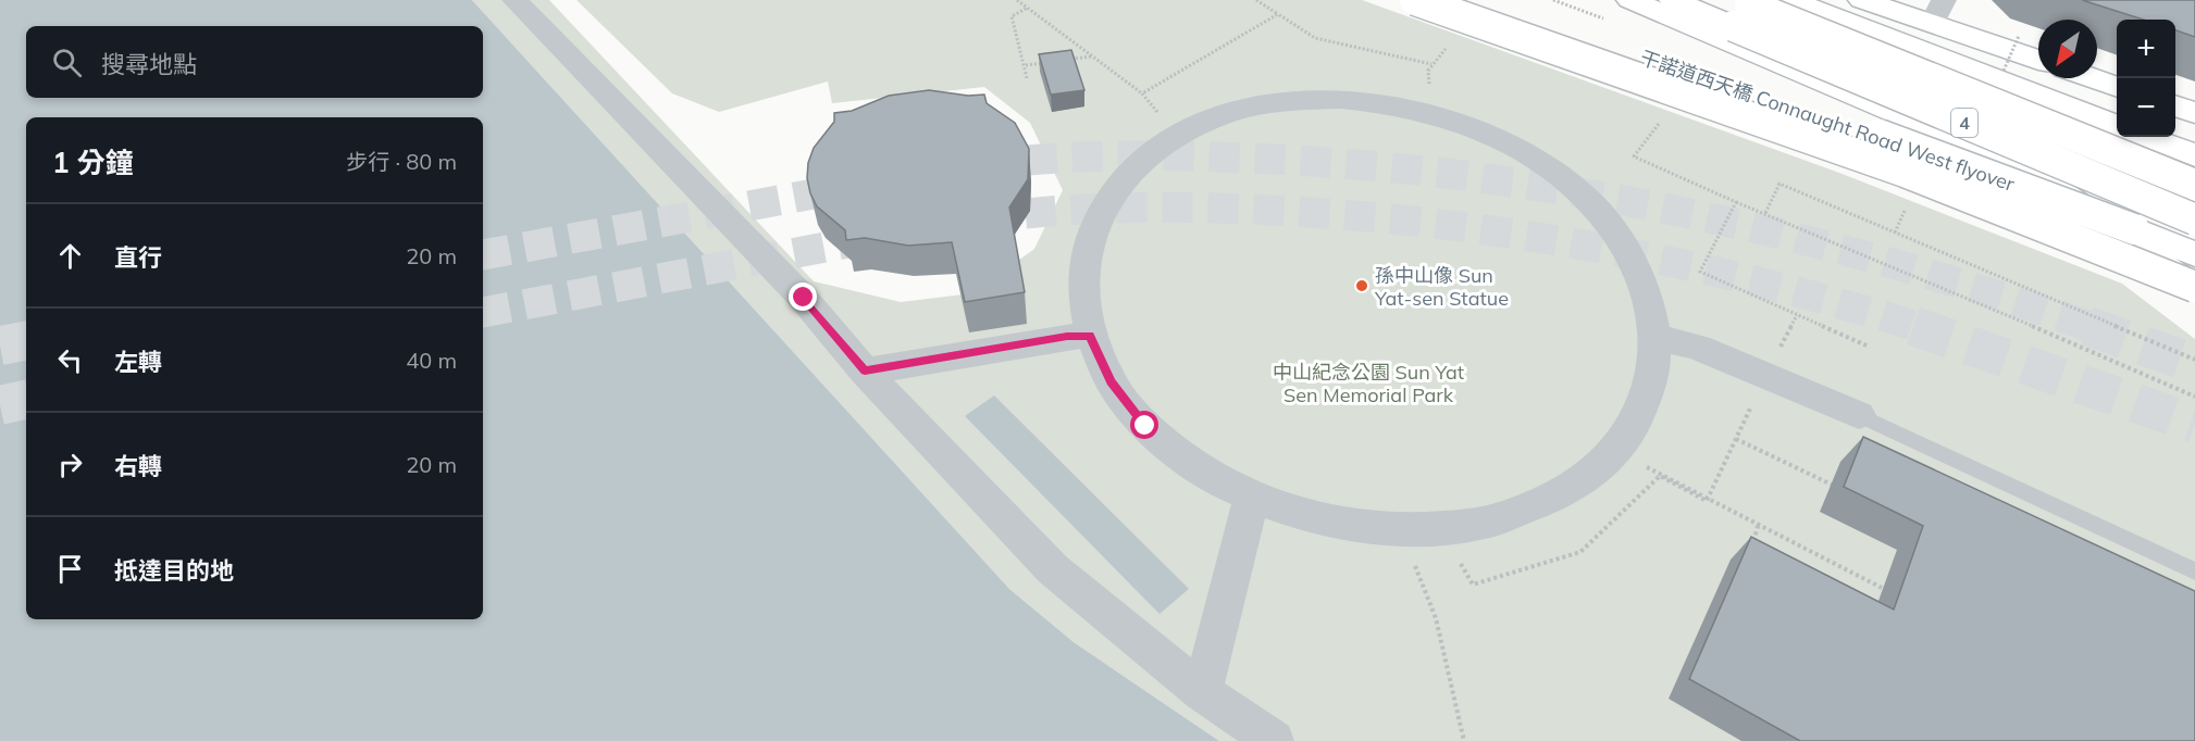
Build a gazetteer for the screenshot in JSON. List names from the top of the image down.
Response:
{
  "streets": {
    "main road": ["干諾道西天橋 Connaught Road West flyover", "4"]
  },
  "parks": ["中山紀念公園 Sun Yat Sen Memorial Park"],
  "places": ["孫中山像 Sun Yat-sen Statue"],
  "north": "bottom left",
  "page": {
    "map_buttons": ["+", "−"],
    "search": "搜尋地點",
    "heading": ["1 分鐘", "步行 · 80 m"],
    "list": [
      ["直行", "20 m"],
      ["左轉", "40 m"],
      ["右轉", "20 m"],
      "抵達目的地"
    ]
  }
}
